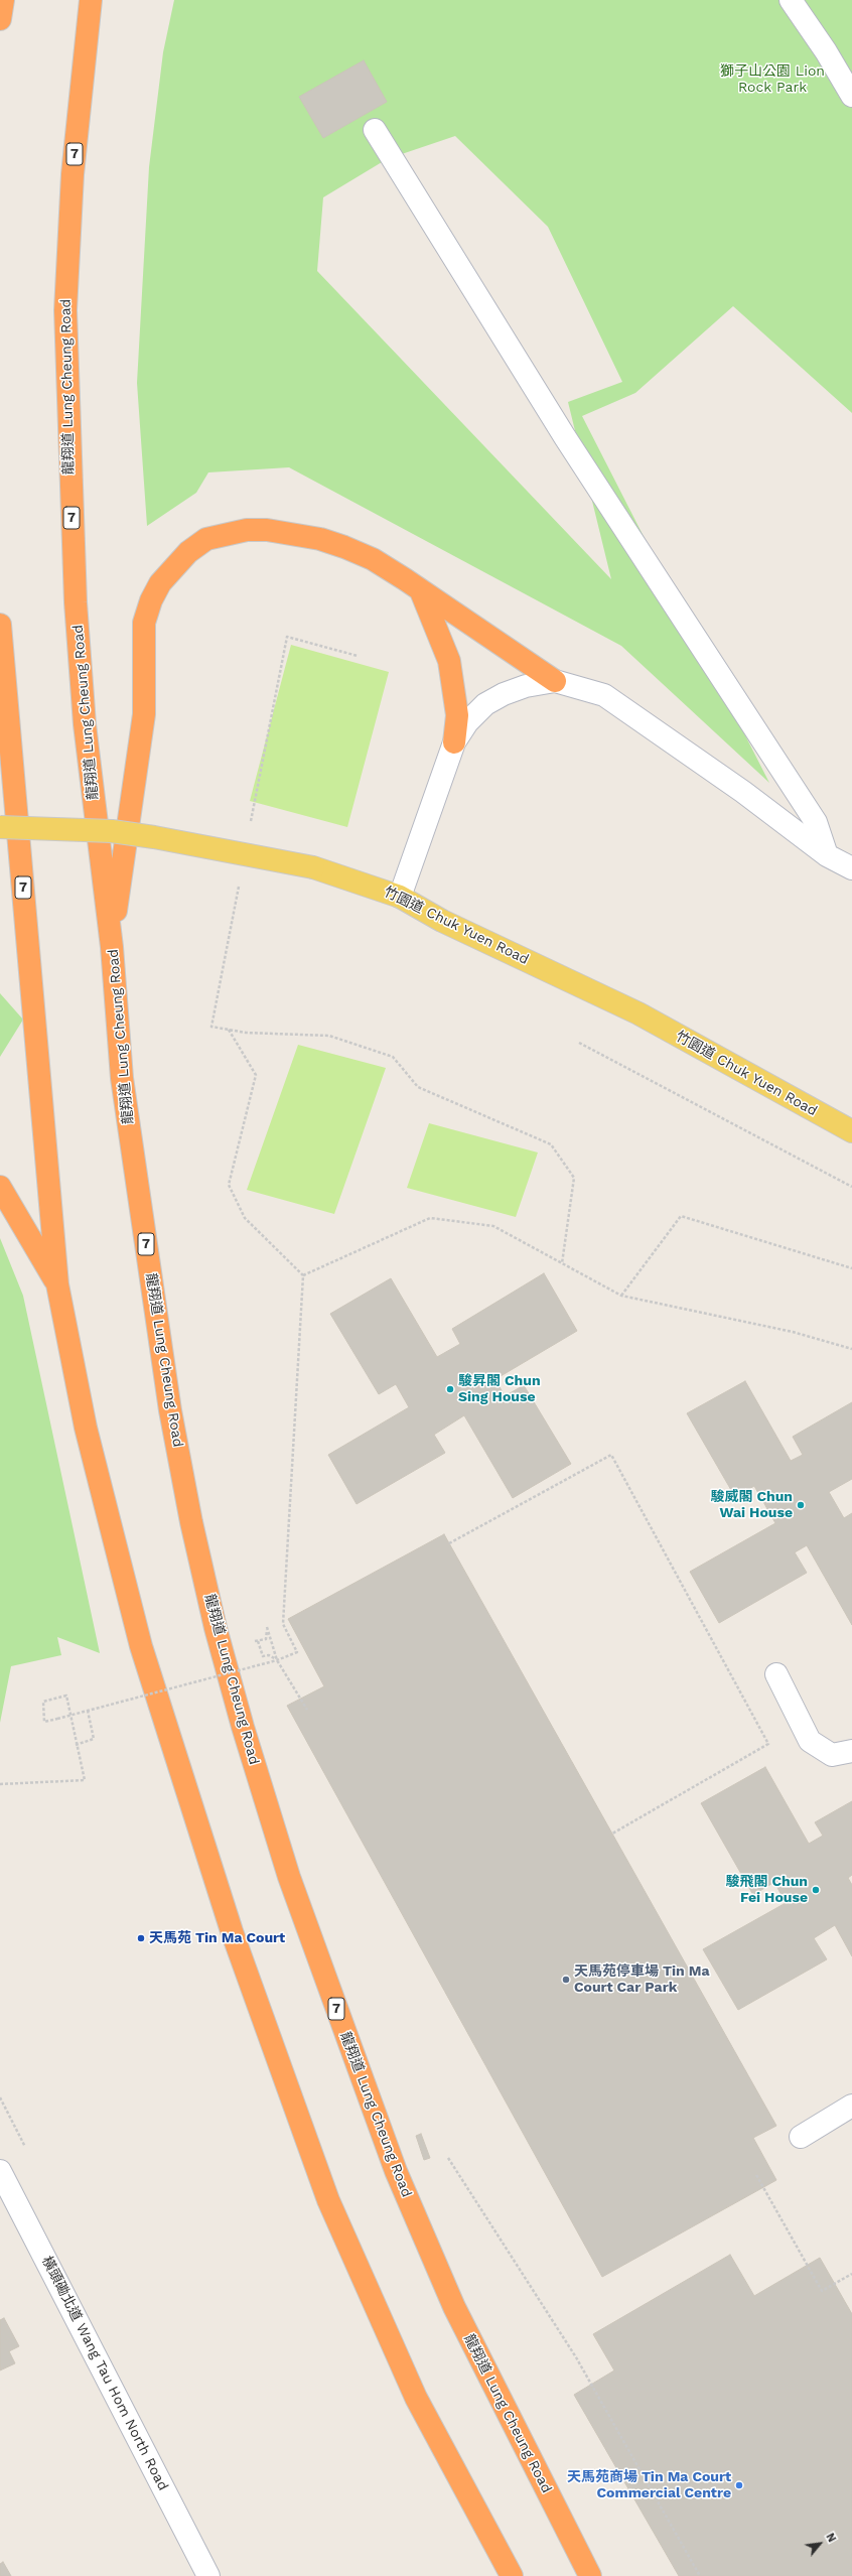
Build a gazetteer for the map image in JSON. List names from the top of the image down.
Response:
{
  "streets": {
    "highway": ["7", "龍翔道 Lung Cheung Road"],
    "main road": ["竹園道 Chuk Yuen Road"],
    "street": ["橫頭磡北道 Wang Tau Hom North Road"]
  },
  "parks": ["獅子山公園 Lion Rock Park"],
  "places": [
    "駿昇閣 Chun Sing House",
    "駿威閣 Chun Wai House",
    "駿飛閣 Chun Fei House",
    "天馬苑 Tin Ma Court",
    "天馬苑停車場 Tin Ma Court Car Park",
    "天馬苑商場 Tin Ma Court Commercial Centre"
  ],
  "north": "top right"
}
